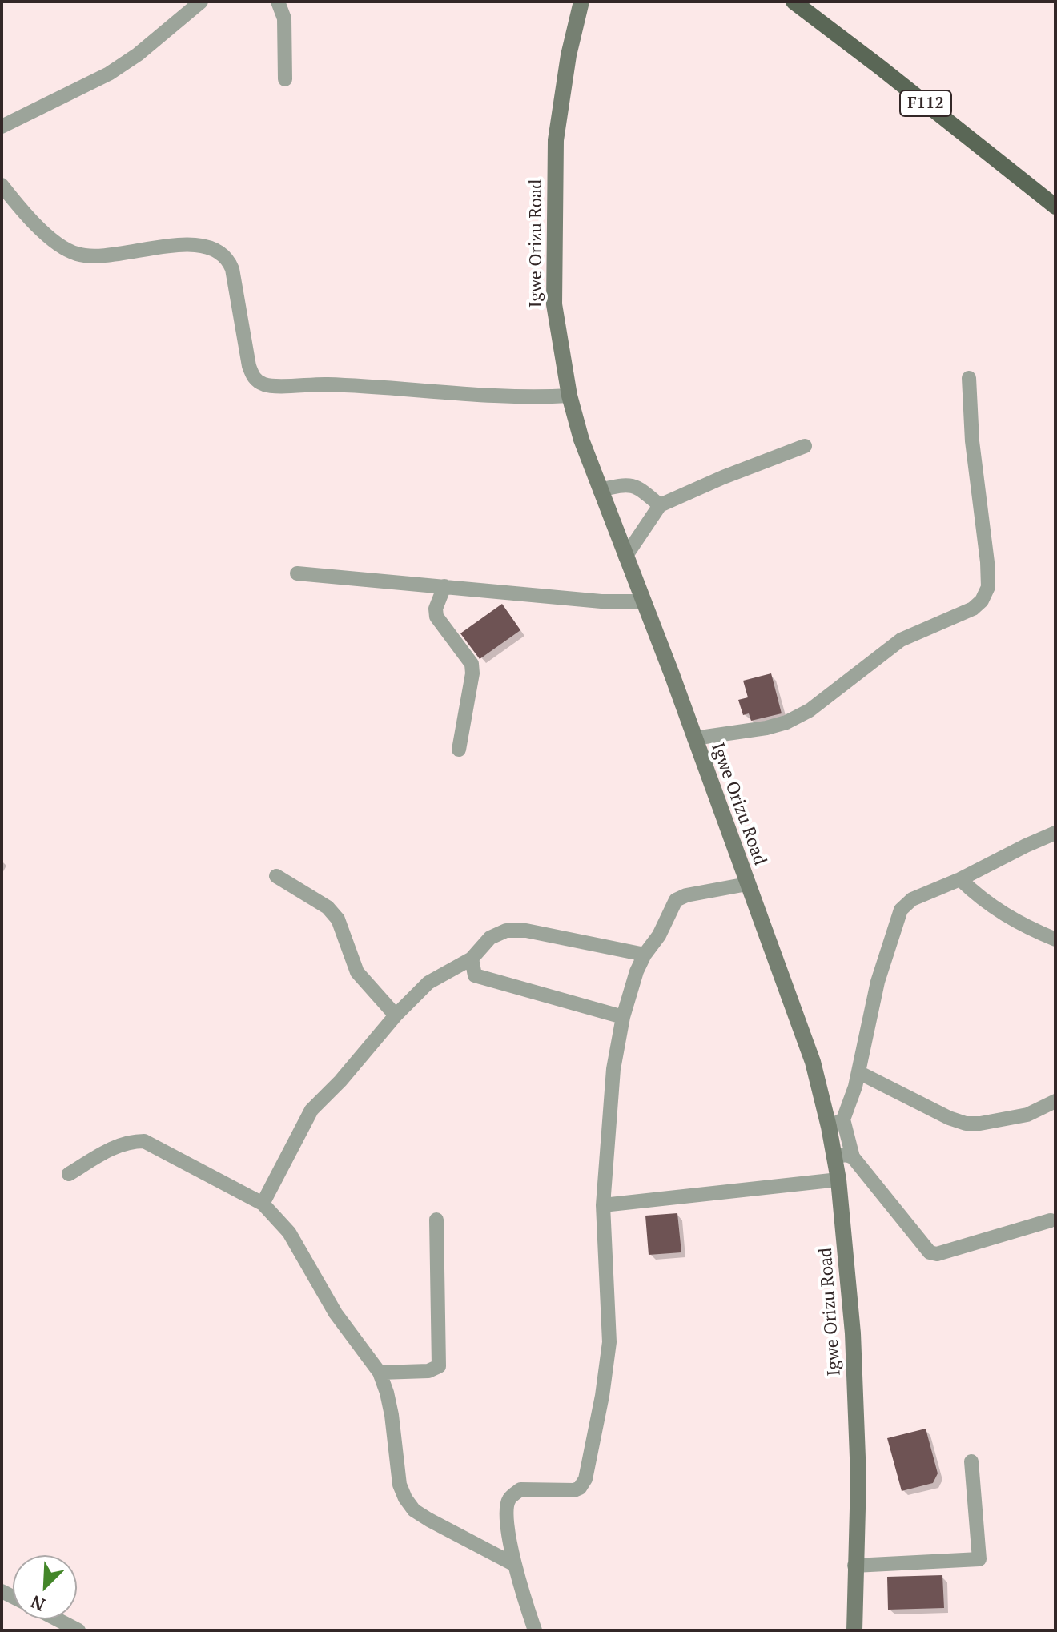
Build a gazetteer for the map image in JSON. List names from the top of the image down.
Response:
{
  "streets": {
    "main road": ["F112", "Igwe Orizu Road"]
  },
  "north": "bottom left"
}
